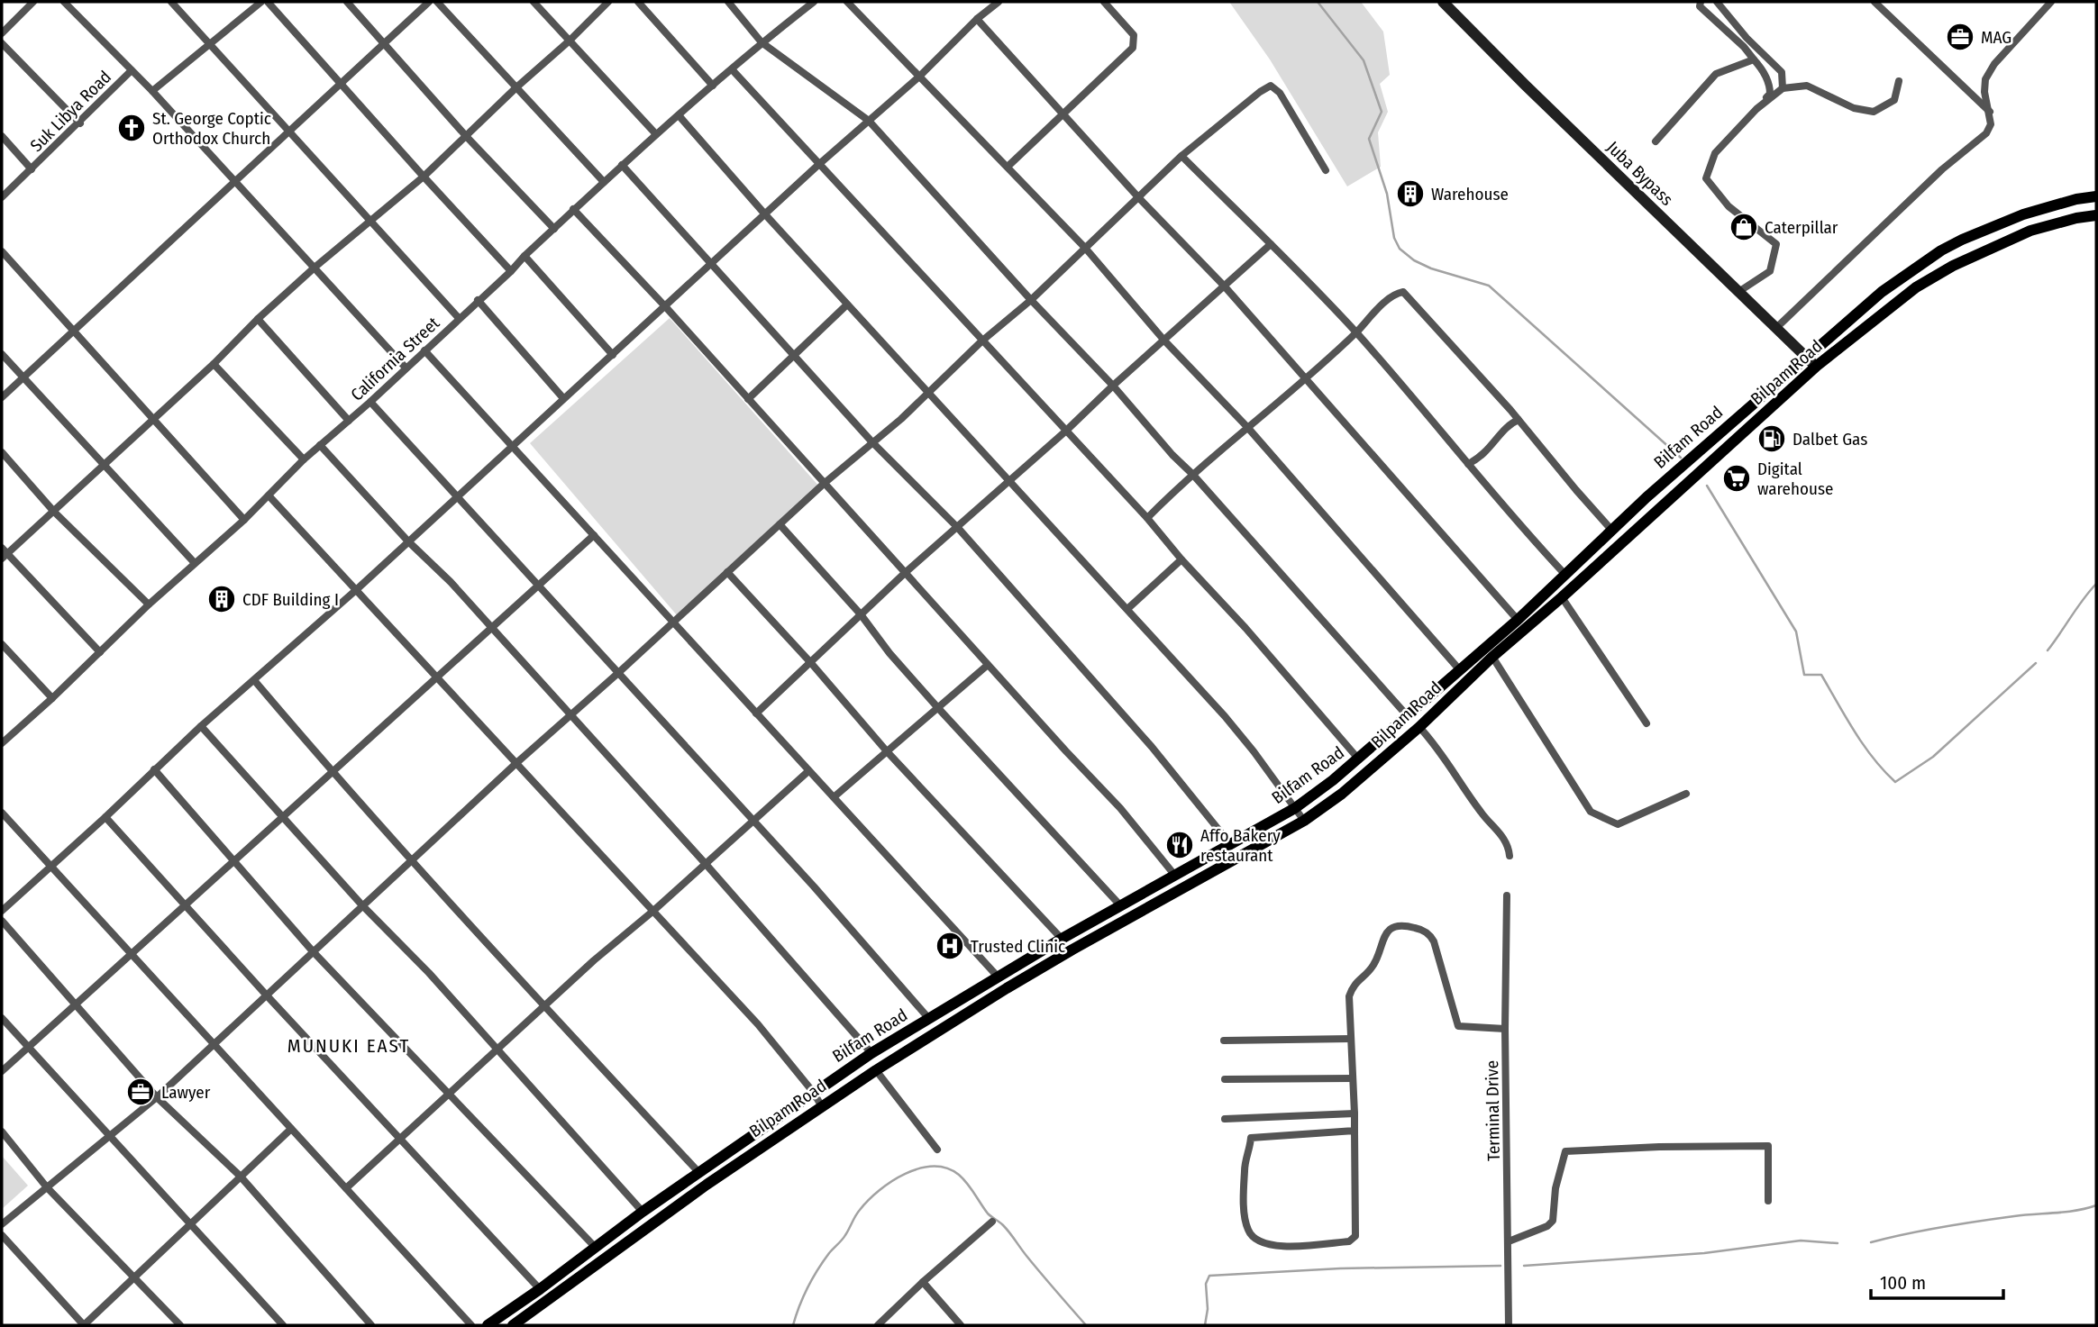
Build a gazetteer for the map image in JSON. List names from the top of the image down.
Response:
{
  "streets": {
    "main road": ["Juba Bypass", "Bilpam Road", "Bilfam Road"],
    "street": ["Suk Libya Road", "California Street", "Terminal Drive"]
  },
  "crossings": [
    ["Juba Bypass", "Bilpam Road"]
  ],
  "districts": ["MUNUKI EAST"],
  "places": {
    "office": ["MAG", "Lawyer"],
    "church": ["St. George Coptic Orthodox Church"],
    "building": ["Warehouse", "CDF Building I"],
    "shop": ["Caterpillar"],
    "fuel station": ["Dalbet Gas"],
    "supermarket": ["Digital warehouse"],
    "restaurant": ["Affo Bakery restaurant"],
    "hospital": ["Trusted Clinic"]
  },
  "scale_bar": "100 m"
}
